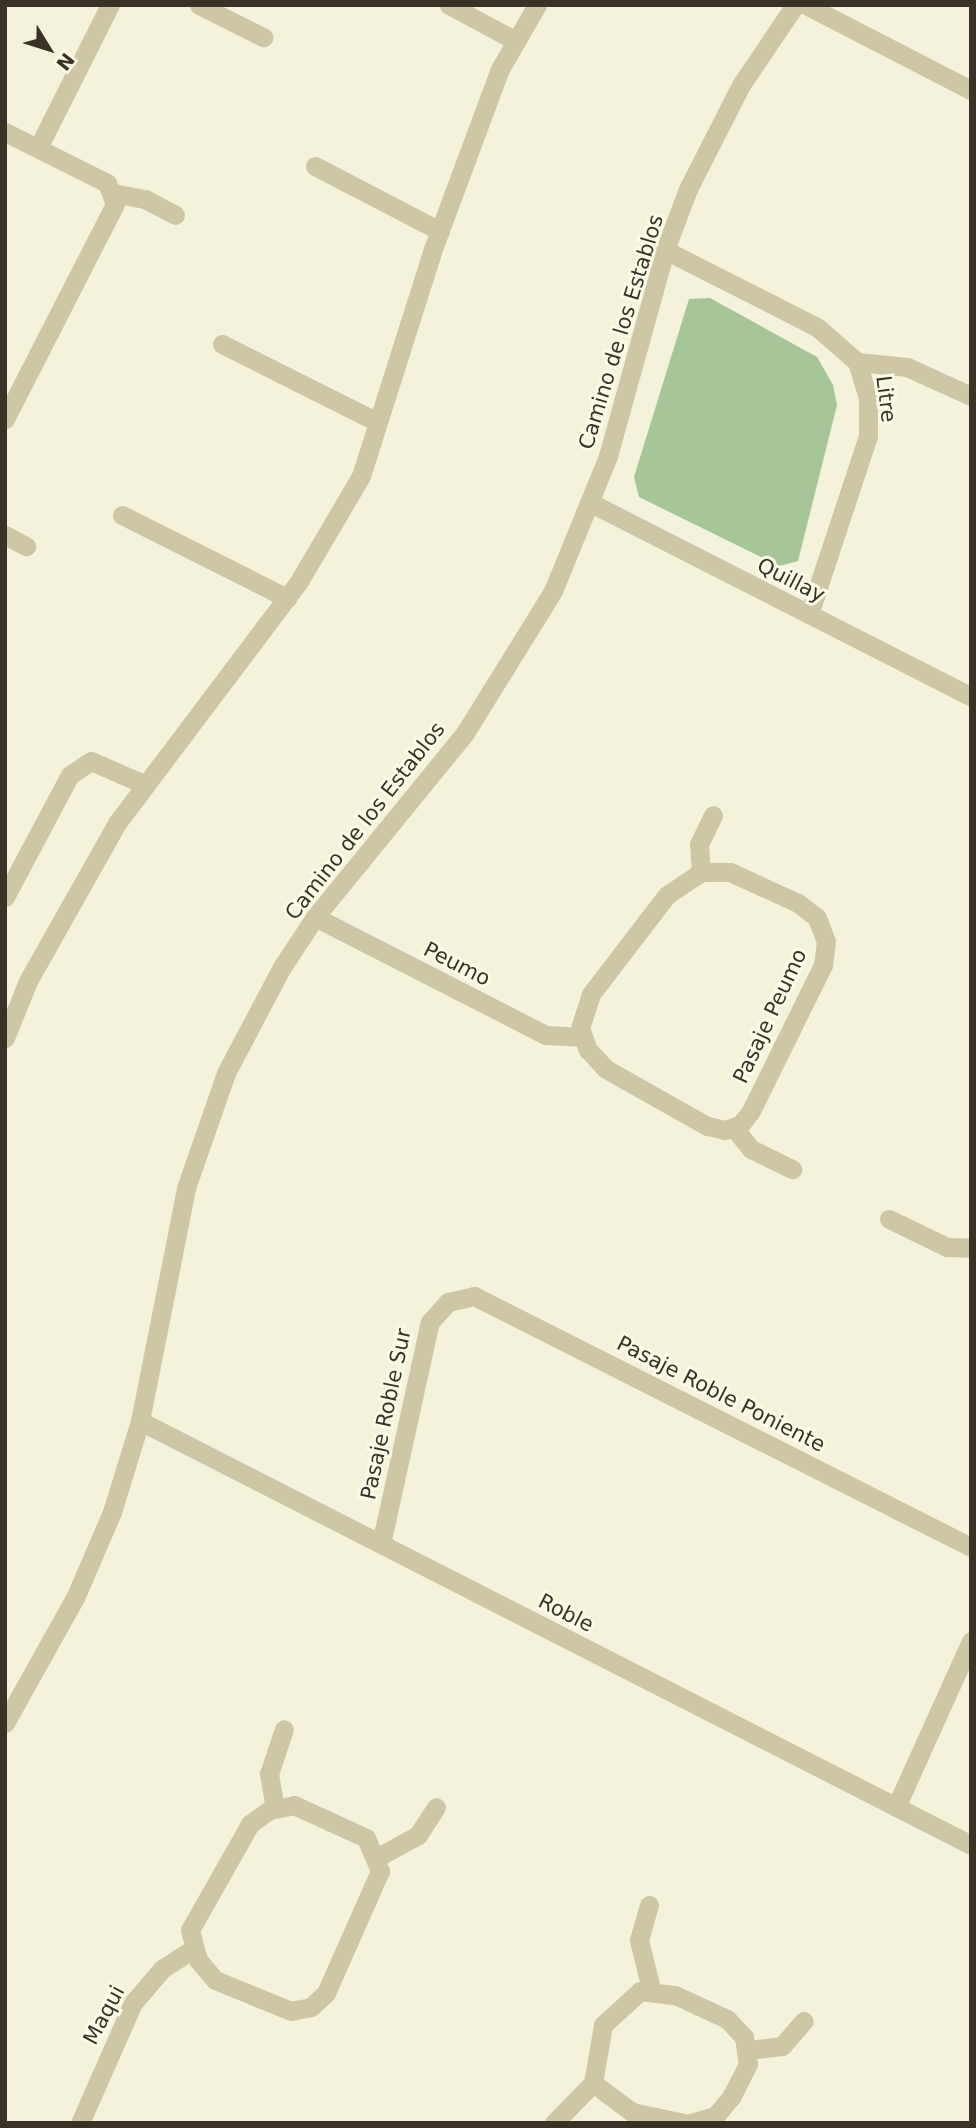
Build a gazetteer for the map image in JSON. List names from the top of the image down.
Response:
{
  "streets": {
    "street": [
      "Camino de los Establos",
      "Litre",
      "Quillay",
      "Peumo",
      "Pasaje Peumo",
      "Pasaje Roble Poniente",
      "Pasaje Roble Sur",
      "Roble",
      "Maqui"
    ]
  },
  "crossings": [
    ["Camino de los Establos", "Litre"],
    ["Camino de los Establos", "Quillay"],
    ["Camino de los Establos", "Peumo"],
    ["Camino de los Establos", "Roble"],
    ["Litre", "Quillay"],
    ["Peumo", "Pasaje Peumo"],
    ["Pasaje Roble Poniente", "Pasaje Roble Sur"],
    ["Pasaje Roble Sur", "Roble"]
  ],
  "north": "bottom right"
}
